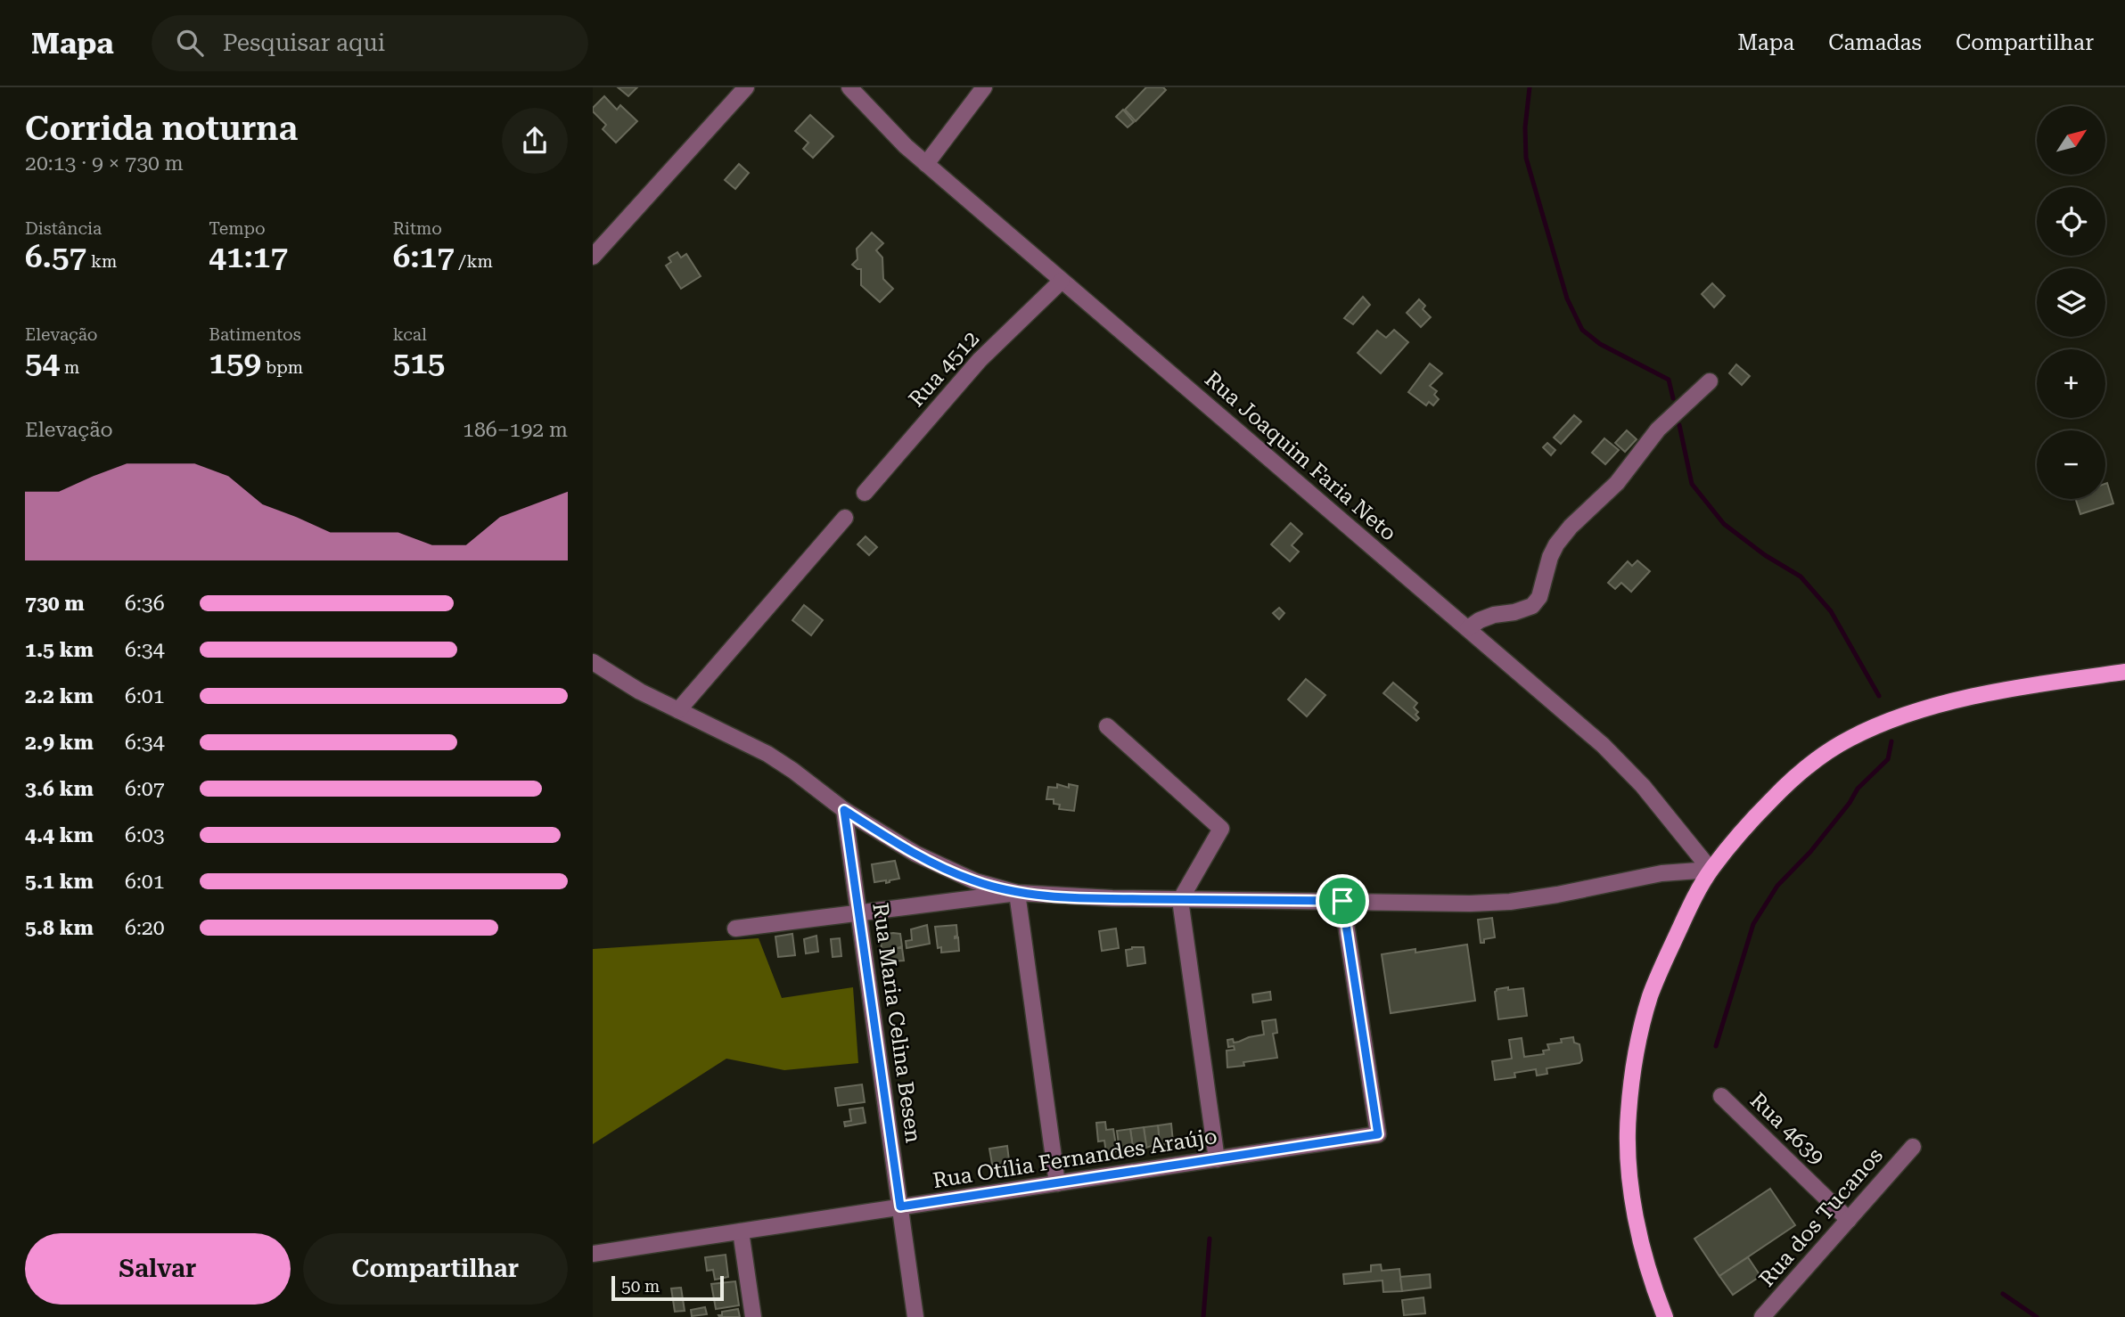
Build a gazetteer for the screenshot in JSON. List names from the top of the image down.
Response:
{
  "streets": {
    "street": [
      "Rua 4512",
      "Rua Joaquim Faria Neto",
      "Rua Maria Celina Besen",
      "Rua 4639",
      "Rua Otília Fernandes Araújo",
      "Rua dos Tucanos"
    ]
  },
  "crossings": [
    ["Rua 4512", "Rua Joaquim Faria Neto"],
    ["Rua Maria Celina Besen", "Rua Otília Fernandes Araújo"],
    ["Rua 4639", "Rua dos Tucanos"]
  ],
  "scale_bar": "50 m",
  "north": "top right",
  "page": {
    "header": "Mapa",
    "search": "Pesquisar aqui",
    "nav": ["Mapa", "Camadas", "Compartilhar"],
    "heading": ["Corrida noturna", "20:13 · 9 × 730 m"],
    "map_buttons": ["+", "−"],
    "stats": [
      ["Distância", "6.57 km"],
      ["Tempo", "41:17"],
      ["Ritmo", "6:17 /km"],
      ["Elevação", "54 m"],
      ["Batimentos", "159 bpm"],
      ["kcal", "515"]
    ],
    "chart": ["Elevação", "186–192 m"],
    "list": [
      {
        "name": "730 m",
        "note": "6:36"
      },
      {
        "name": "1.5 km",
        "note": "6:34"
      },
      {
        "name": "2.2 km",
        "note": "6:01"
      },
      {
        "name": "2.9 km",
        "note": "6:34"
      },
      {
        "name": "3.6 km",
        "note": "6:07"
      },
      {
        "name": "4.4 km",
        "note": "6:03"
      },
      {
        "name": "5.1 km",
        "note": "6:01"
      },
      {
        "name": "5.8 km",
        "note": "6:20"
      }
    ],
    "buttons": ["Salvar", "Compartilhar"],
    "scale": "50 m"
  }
}
